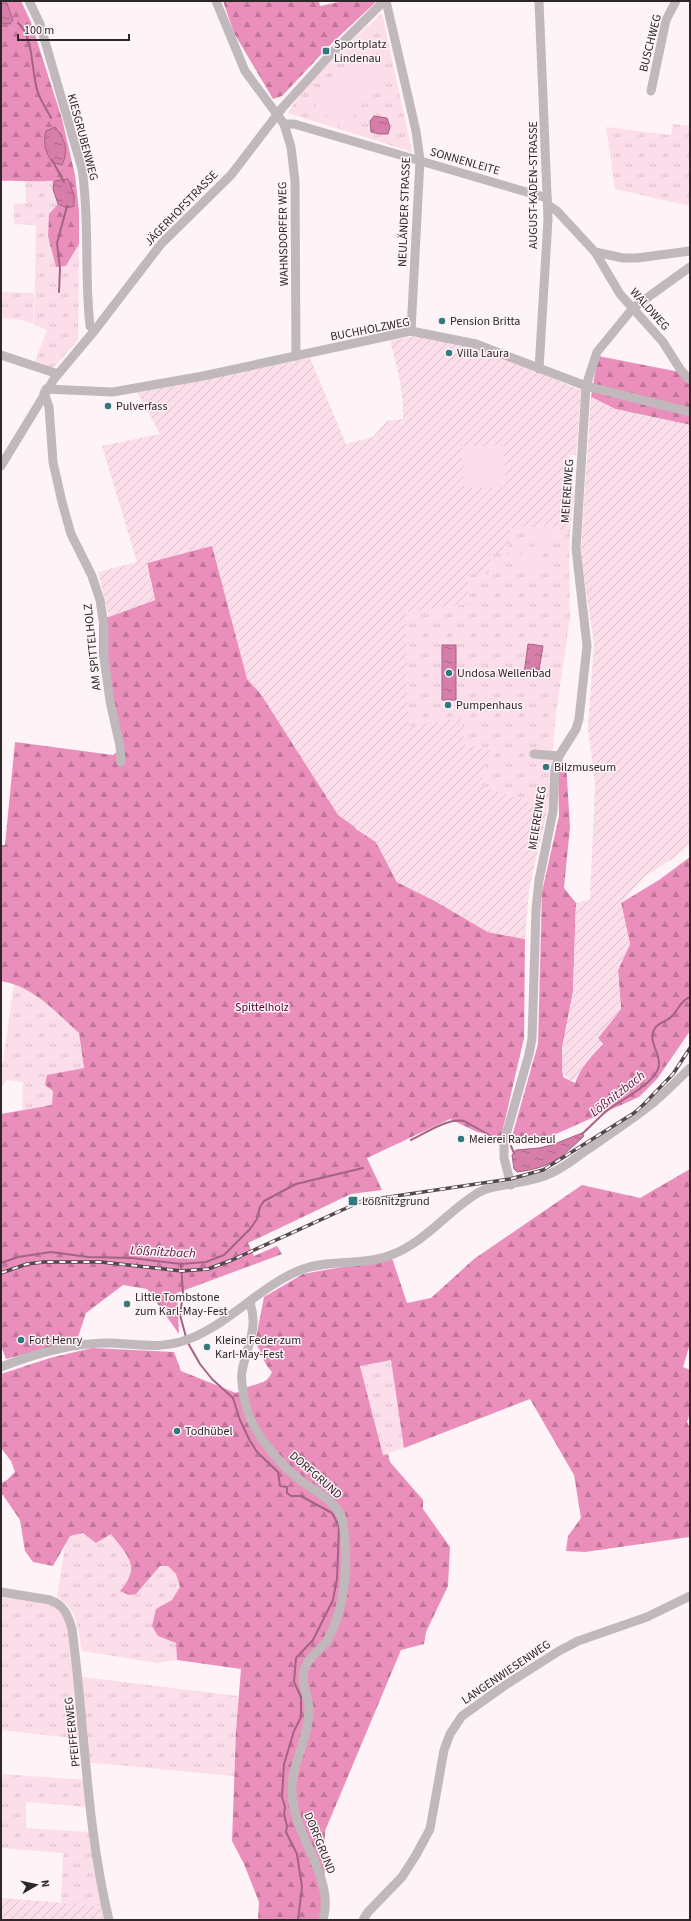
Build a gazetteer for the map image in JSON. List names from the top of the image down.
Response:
{
  "streets": {
    "street": [
      "BUSCHWEG",
      "KIESGRUBENWEG",
      "SONNENLEITE",
      "AUGUST-KADEN-STRASSE",
      "JÄGERHOFSTRASSE",
      "NEULÄNDER STRASSE",
      "WAHNSDORFER WEG",
      "WALDWEG",
      "BUCHHOLZWEG",
      "MEIEREIWEG",
      "AM SPITTELHOLZ",
      "DORFGRUND",
      "LANGENWIESENWEG",
      "PFEIFFERWEG"
    ]
  },
  "crossings": [
    ["KIESGRUBENWEG", "JÄGERHOFSTRASSE"],
    ["SONNENLEITE", "AUGUST-KADEN-STRASSE"],
    ["SONNENLEITE", "NEULÄNDER STRASSE"],
    ["SONNENLEITE", "WAHNSDORFER WEG"],
    ["SONNENLEITE", "WALDWEG"],
    ["AUGUST-KADEN-STRASSE", "BUCHHOLZWEG"],
    ["JÄGERHOFSTRASSE", "NEULÄNDER STRASSE"],
    ["JÄGERHOFSTRASSE", "WAHNSDORFER WEG"],
    ["JÄGERHOFSTRASSE", "BUCHHOLZWEG"],
    ["JÄGERHOFSTRASSE", "AM SPITTELHOLZ"],
    ["NEULÄNDER STRASSE", "BUCHHOLZWEG"],
    ["WAHNSDORFER WEG", "BUCHHOLZWEG"],
    ["WALDWEG", "MEIEREIWEG"],
    ["BUCHHOLZWEG", "MEIEREIWEG"],
    ["BUCHHOLZWEG", "AM SPITTELHOLZ"]
  ],
  "water": ["Lößnitzbach"],
  "parks": ["Spittelholz"],
  "places": {
    "transit": ["Sportplatz Lindenau", "Lößnitzgrund"],
    "other": [
      "Pension Britta",
      "Villa Laura",
      "Pulverfass",
      "Undosa Wellenbad",
      "Pumpenhaus",
      "Bilzmuseum",
      "Meierei Radebeul",
      "Little Tombstone zum Karl-May-Fest",
      "Fort Henry",
      "Kleine Feder zum Karl-May-Fest",
      "Todhübel"
    ]
  },
  "scale_bar": "100 m",
  "north": "right"
}
